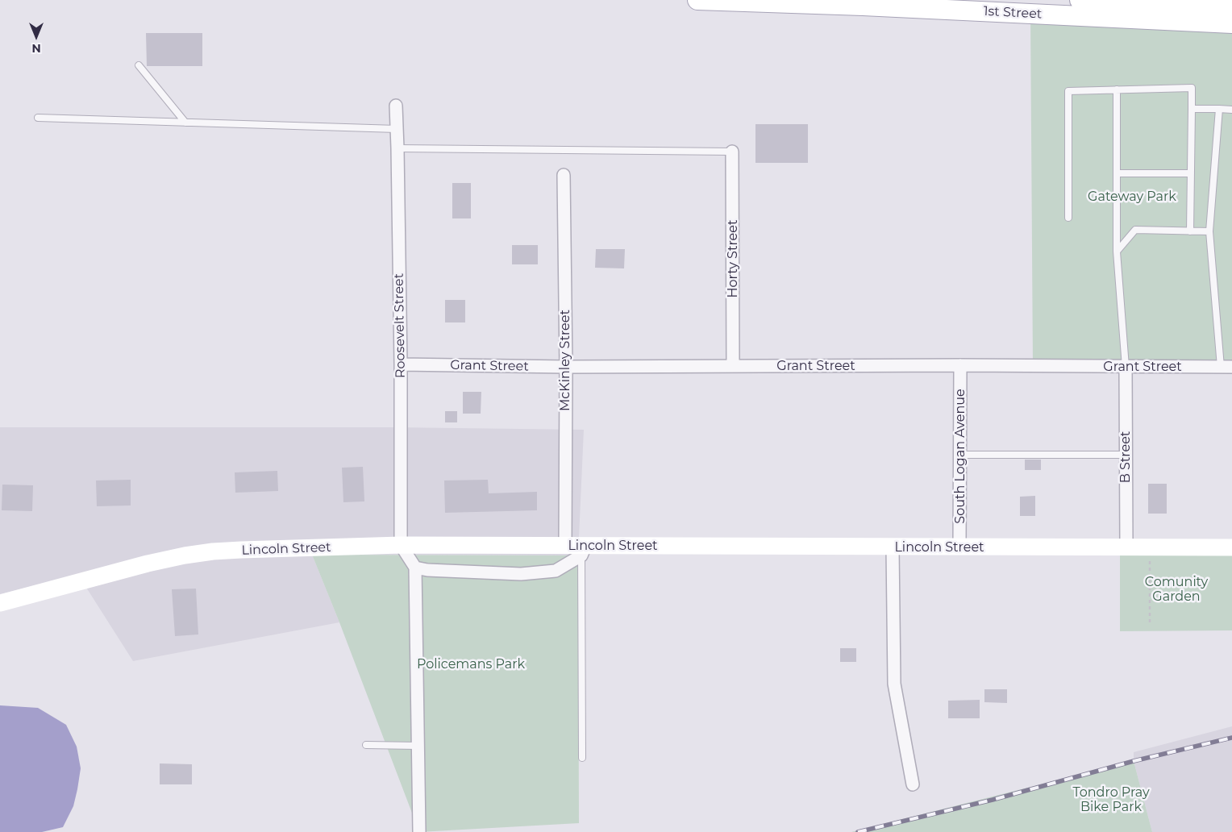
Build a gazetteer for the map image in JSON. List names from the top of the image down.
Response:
{
  "streets": {
    "main road": ["1st Street", "Lincoln Street"],
    "street": [
      "Horty Street",
      "Roosevelt Street",
      "McKinley Street",
      "Grant Street",
      "South Logan Avenue",
      "B Street"
    ]
  },
  "crossings": [
    ["Horty Street", "Grant Street"],
    ["Roosevelt Street", "Grant Street"],
    ["Roosevelt Street", "Lincoln Street"],
    ["McKinley Street", "Grant Street"],
    ["McKinley Street", "Lincoln Street"],
    ["Grant Street", "South Logan Avenue"],
    ["Grant Street", "B Street"],
    ["South Logan Avenue", "Lincoln Street"],
    ["B Street", "Lincoln Street"]
  ],
  "parks": [
    "Gateway Park",
    "Comunity Garden",
    "Policemans Park",
    "Tondro Pray Bike Park"
  ],
  "north": "bottom"
}
